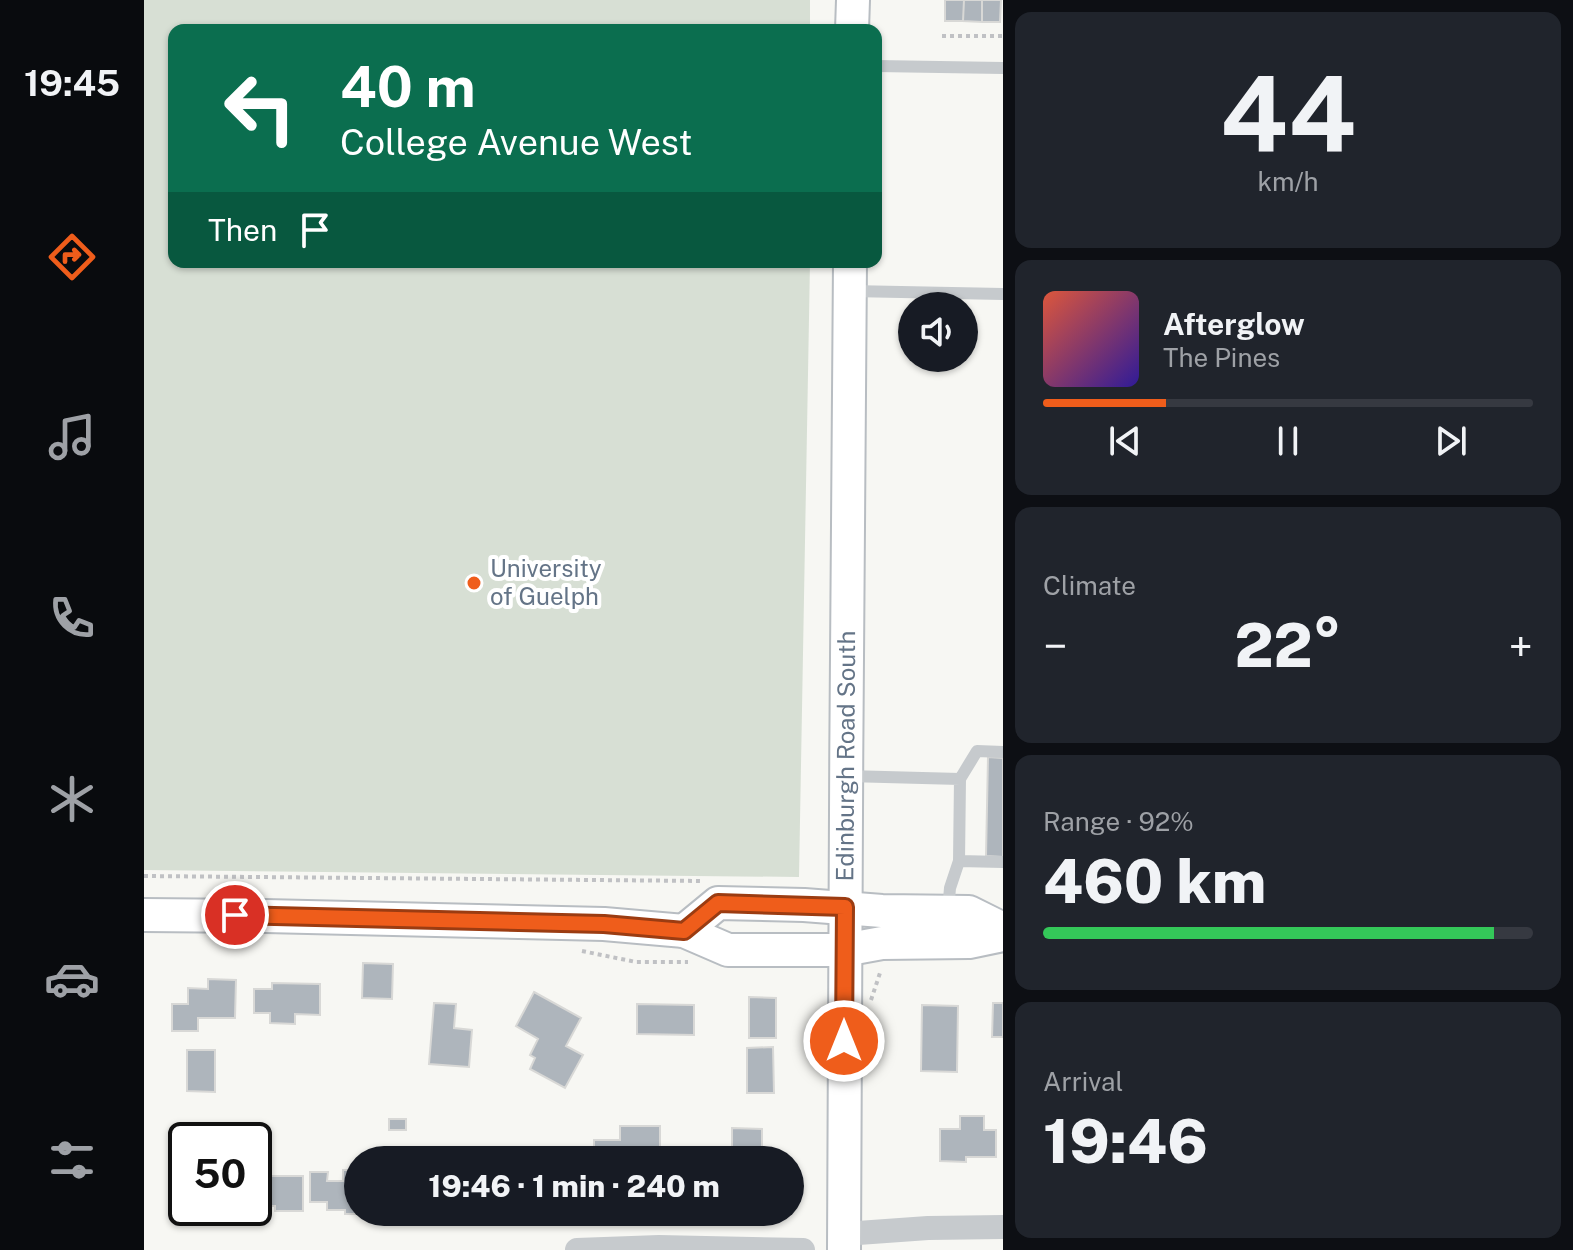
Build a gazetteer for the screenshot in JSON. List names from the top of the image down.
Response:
{
  "streets": {
    "main road": ["Edinburgh Road South"]
  },
  "places": ["University of Guelph"],
  "page": {
    "tabs": "19:45",
    "tile": [
      ["44", "km/h"],
      "Climate",
      ["Range · 92%", "460 km"],
      ["Arrival", "19:46"]
    ],
    "turn": ["40 m", "College Avenue West"],
    "then": "Then",
    "song": ["Afterglow", "The Pines"],
    "heat": ["−", "22°", "+"],
    "limit": "50",
    "trip": "19:46 · 1 min · 240 m"
  }
}
